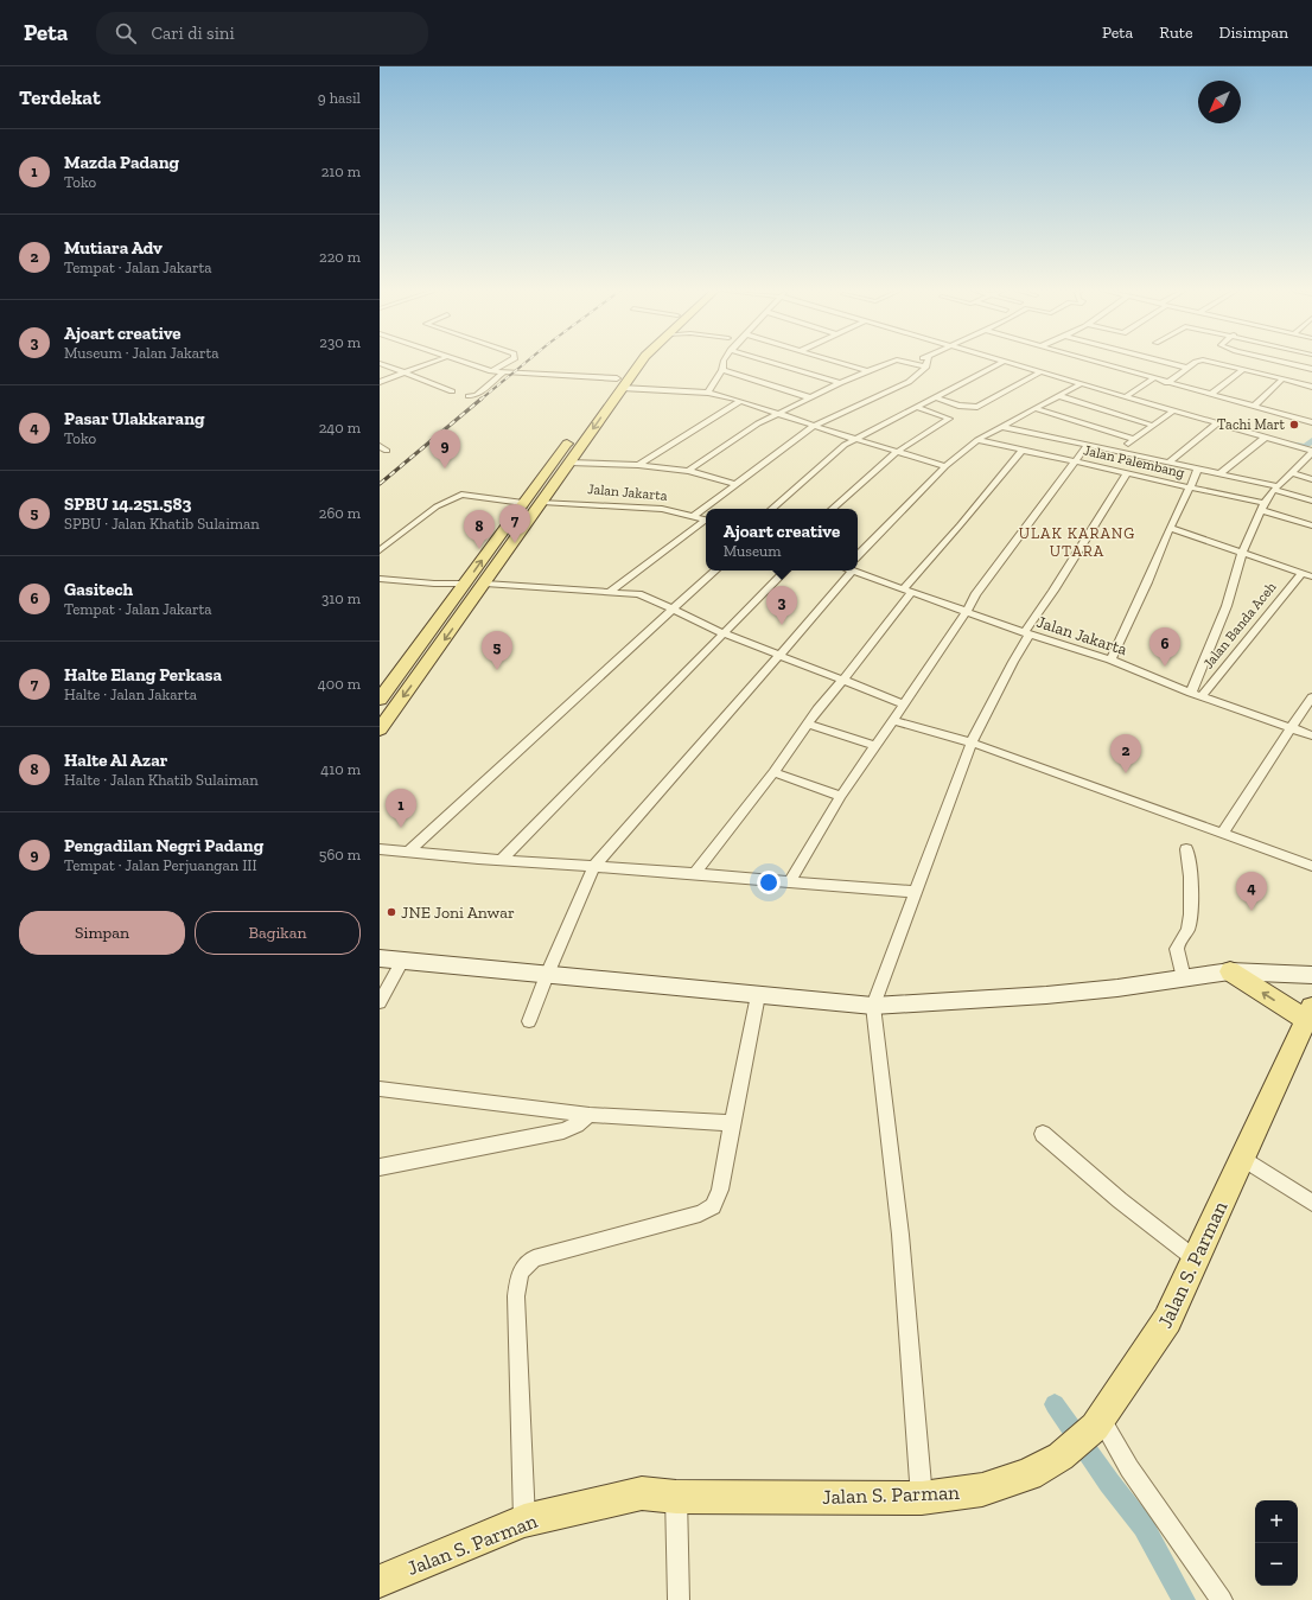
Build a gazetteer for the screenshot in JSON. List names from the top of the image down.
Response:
{
  "streets": {
    "main road": ["Jalan S. Parman"],
    "street": ["Jalan Palembang", "Jalan Jakarta", "Jalan Banda Aceh"]
  },
  "crossings": [
    ["Jalan Palembang", "Jalan Jakarta"],
    ["Jalan Jakarta", "Jalan Banda Aceh"]
  ],
  "districts": ["ULAK KARANG UTARA"],
  "places": ["Tachi Mart", "JNE Joni Anwar"],
  "north": "bottom left",
  "page": {
    "header": "Peta",
    "search": "Cari di sini",
    "nav": ["Peta", "Rute", "Disimpan"],
    "heading": ["Terdekat", "9 hasil"],
    "list": [
      {
        "mark": "1",
        "name": "Mazda Padang",
        "note": "Toko",
        "value": "210 m"
      },
      {
        "mark": "2",
        "name": "Mutiara Adv",
        "note": "Tempat · Jalan Jakarta",
        "value": "220 m"
      },
      {
        "mark": "3",
        "name": "Ajoart creative",
        "note": "Museum · Jalan Jakarta",
        "value": "230 m"
      },
      {
        "mark": "4",
        "name": "Pasar Ulakkarang",
        "note": "Toko",
        "value": "240 m"
      },
      {
        "mark": "5",
        "name": "SPBU 14.251.583",
        "note": "SPBU · Jalan Khatib Sulaiman",
        "value": "260 m"
      },
      {
        "mark": "6",
        "name": "Gasitech",
        "note": "Tempat · Jalan Jakarta",
        "value": "310 m"
      },
      {
        "mark": "7",
        "name": "Halte Elang Perkasa",
        "note": "Halte · Jalan Jakarta",
        "value": "400 m"
      },
      {
        "mark": "8",
        "name": "Halte Al Azar",
        "note": "Halte · Jalan Khatib Sulaiman",
        "value": "410 m"
      },
      {
        "mark": "9",
        "name": "Pengadilan Negri Padang",
        "note": "Tempat · Jalan Perjuangan III",
        "value": "560 m"
      }
    ],
    "pins": [
      "9",
      "7",
      "8",
      "3",
      "6",
      "5",
      "2",
      "1",
      "4"
    ],
    "popup": ["Ajoart creative", "Museum"],
    "buttons": ["Simpan", "Bagikan"],
    "map_buttons": ["+", "−"]
  }
}
